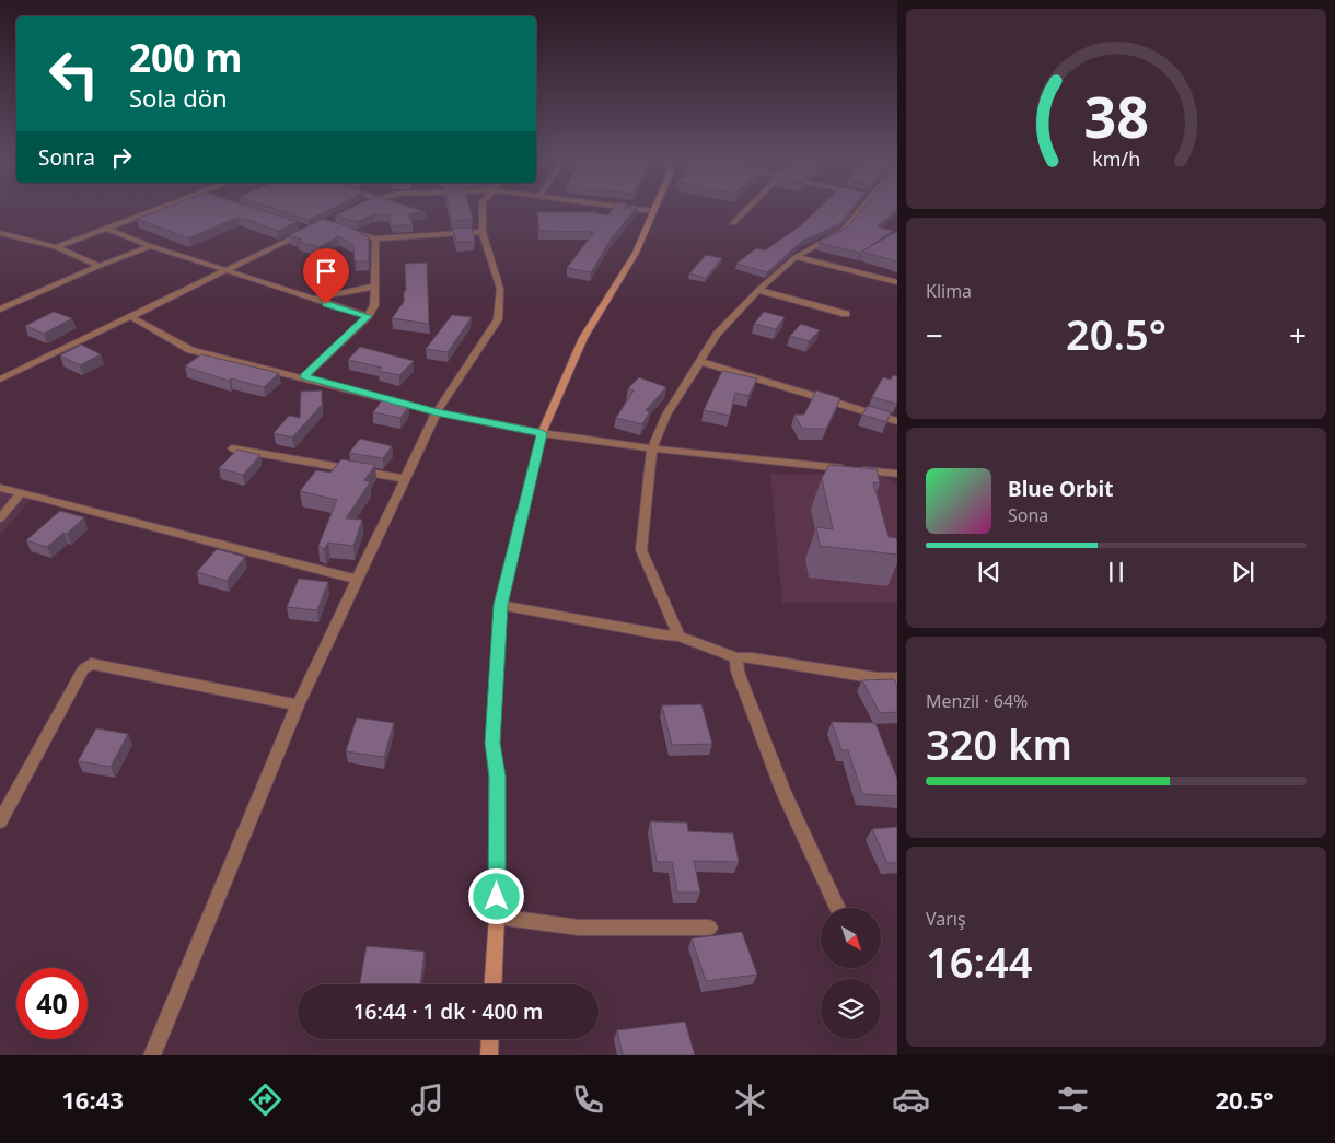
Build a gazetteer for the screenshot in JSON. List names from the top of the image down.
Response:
{
  "north": "bottom right",
  "page": {
    "turn": ["200 m", "Sola dön"],
    "then": "Sonra",
    "tile": [
      "Klima",
      ["Menzil · 64%", "320 km"],
      ["Varış", "16:44"]
    ],
    "heat": ["−", "20.5°", "+"],
    "song": ["Blue Orbit", "Sona"],
    "limit": "40",
    "trip": "16:44 · 1 dk · 400 m",
    "tabs": ["16:43", "20.5°"],
    "gauge": ["38", "km/h"]
  }
}
